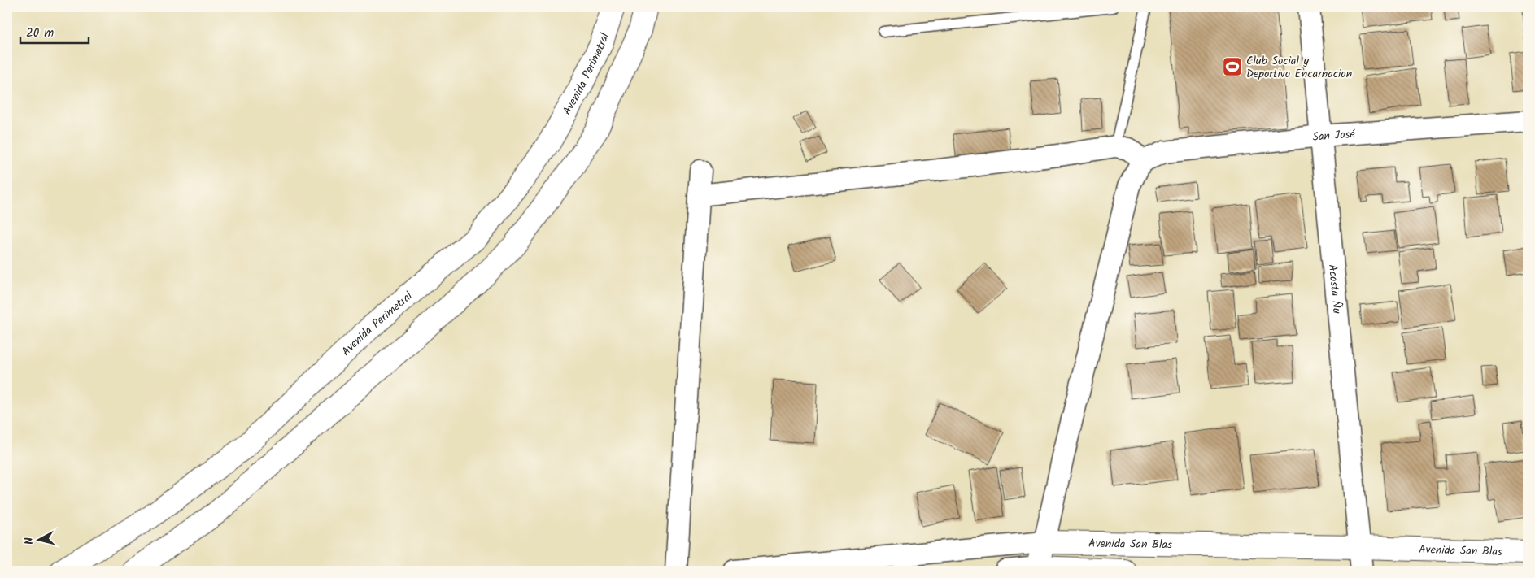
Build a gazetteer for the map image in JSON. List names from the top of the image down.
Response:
{
  "streets": {
    "main road": ["Avenida Perimetral", "Avenida San Blas"],
    "street": ["San José", "Acosta Ñu"]
  },
  "crossings": [
    ["San José", "Acosta Ñu"],
    ["Acosta Ñu", "Avenida San Blas"]
  ],
  "places": {
    "sports": ["Club Social y Deportivo Encarnacion"]
  },
  "scale_bar": "20 m",
  "north": "left"
}
